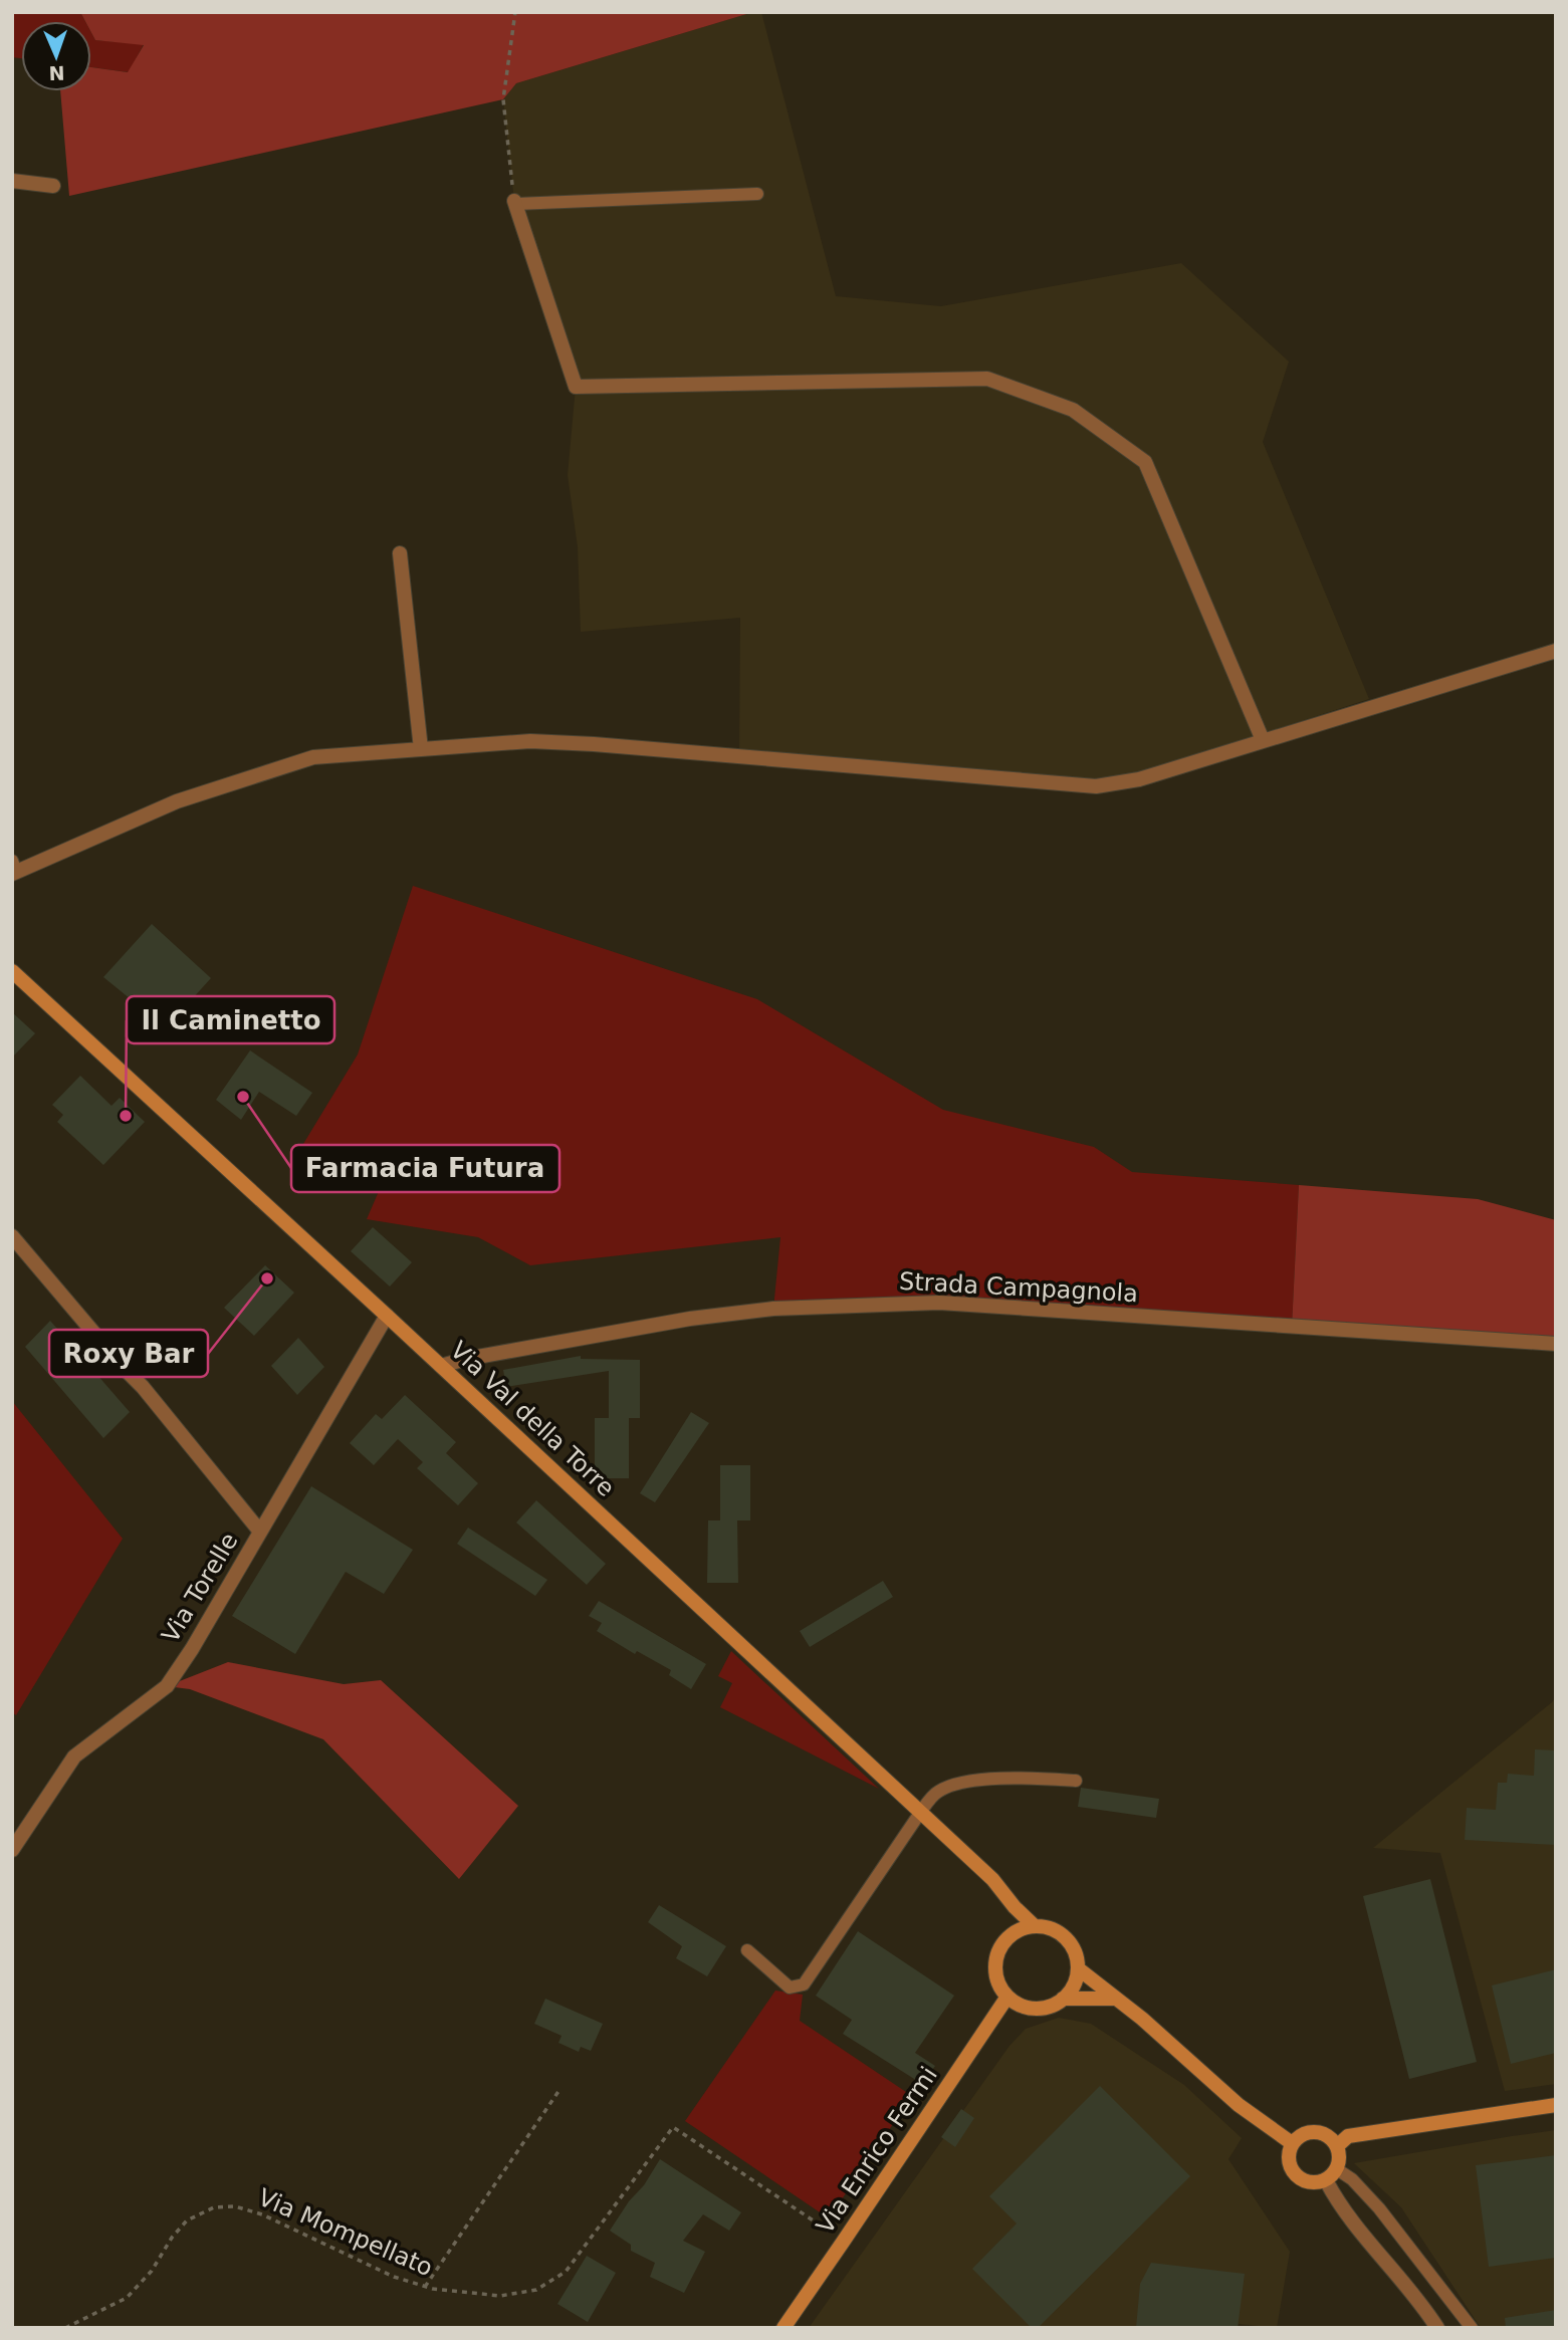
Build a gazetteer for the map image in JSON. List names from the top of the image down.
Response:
{
  "streets": {
    "street": [
      "Strada Campagnola",
      "Via Val della Torre",
      "Via Torelle",
      "Via Enrico Fermi"
    ],
    "path": ["Via Mompellato"]
  },
  "crossings": [
    ["Strada Campagnola", "Via Val della Torre"],
    ["Via Val della Torre", "Via Torelle"],
    ["Via Val della Torre", "Via Enrico Fermi"],
    ["Via Enrico Fermi", "Via Mompellato"]
  ],
  "places": ["Farmacia Futura", "Il Caminetto", "Roxy Bar"],
  "north": "bottom"
}
